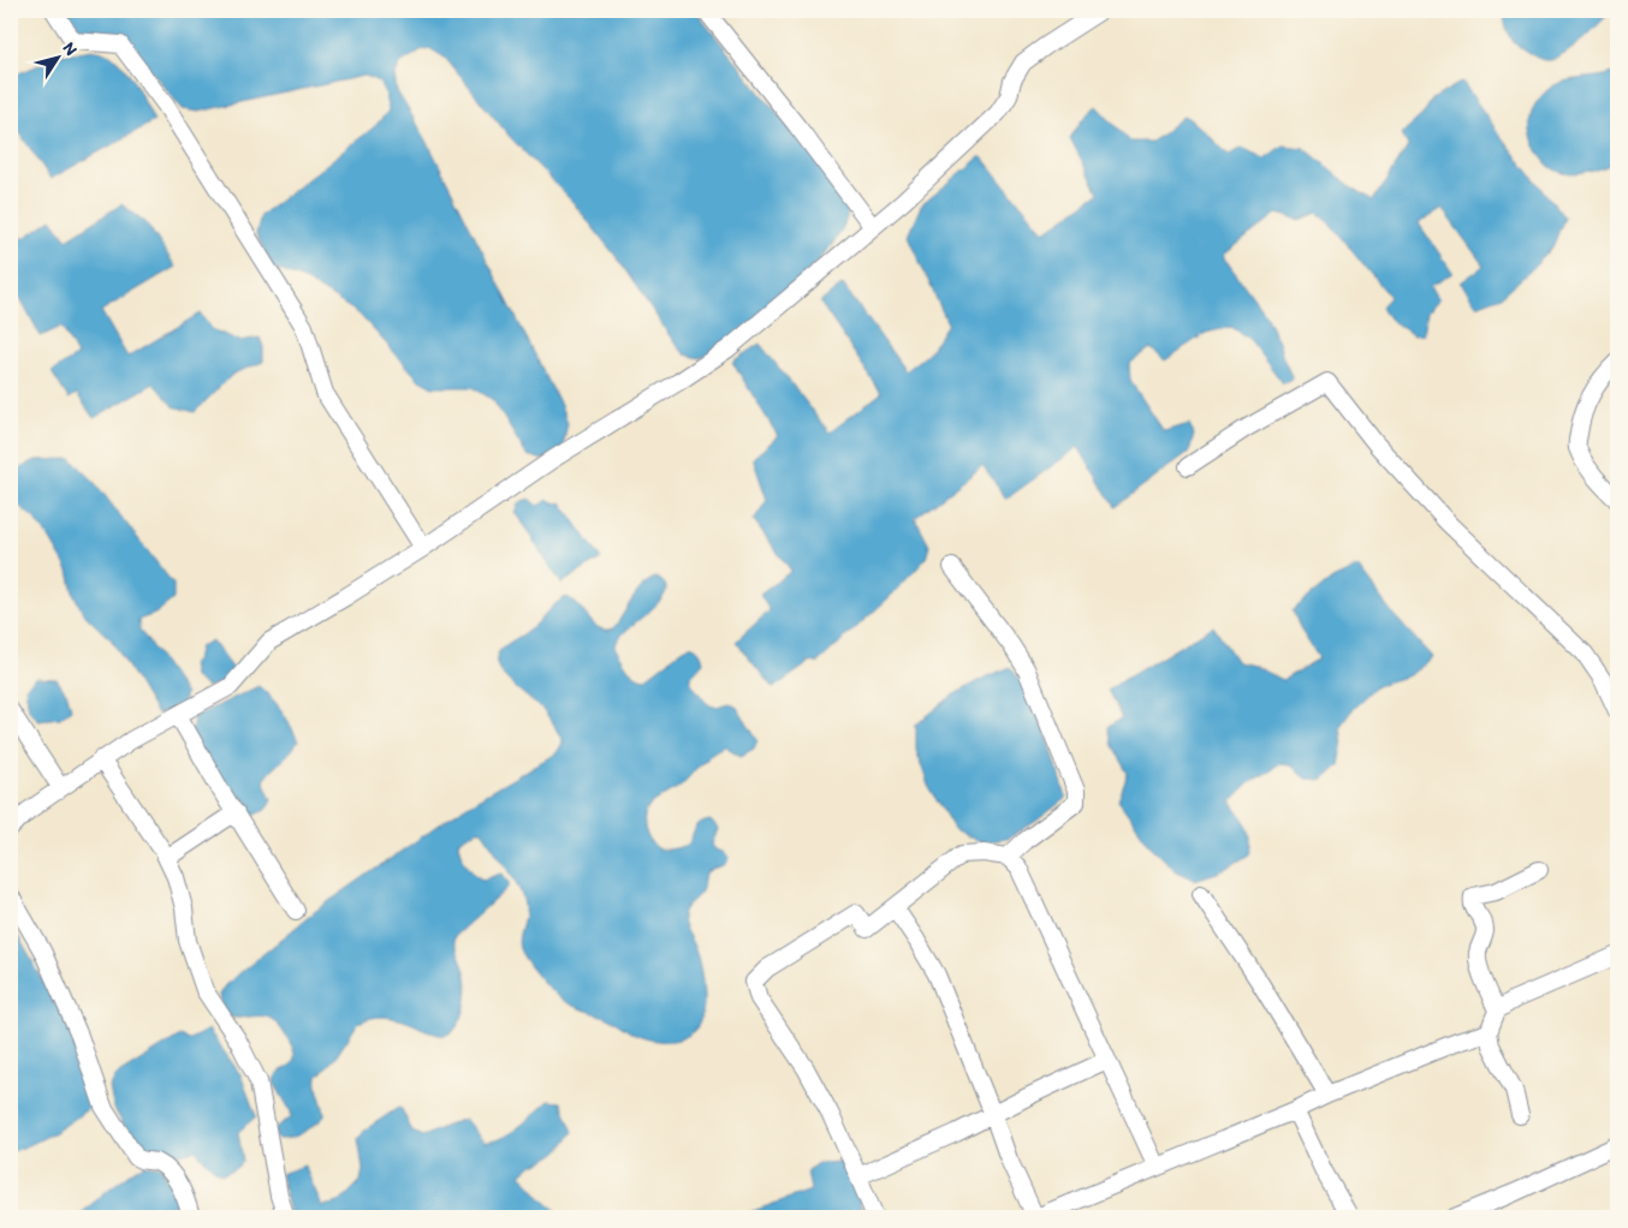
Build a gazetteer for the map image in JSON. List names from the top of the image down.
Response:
{
  "north": "top right"
}
